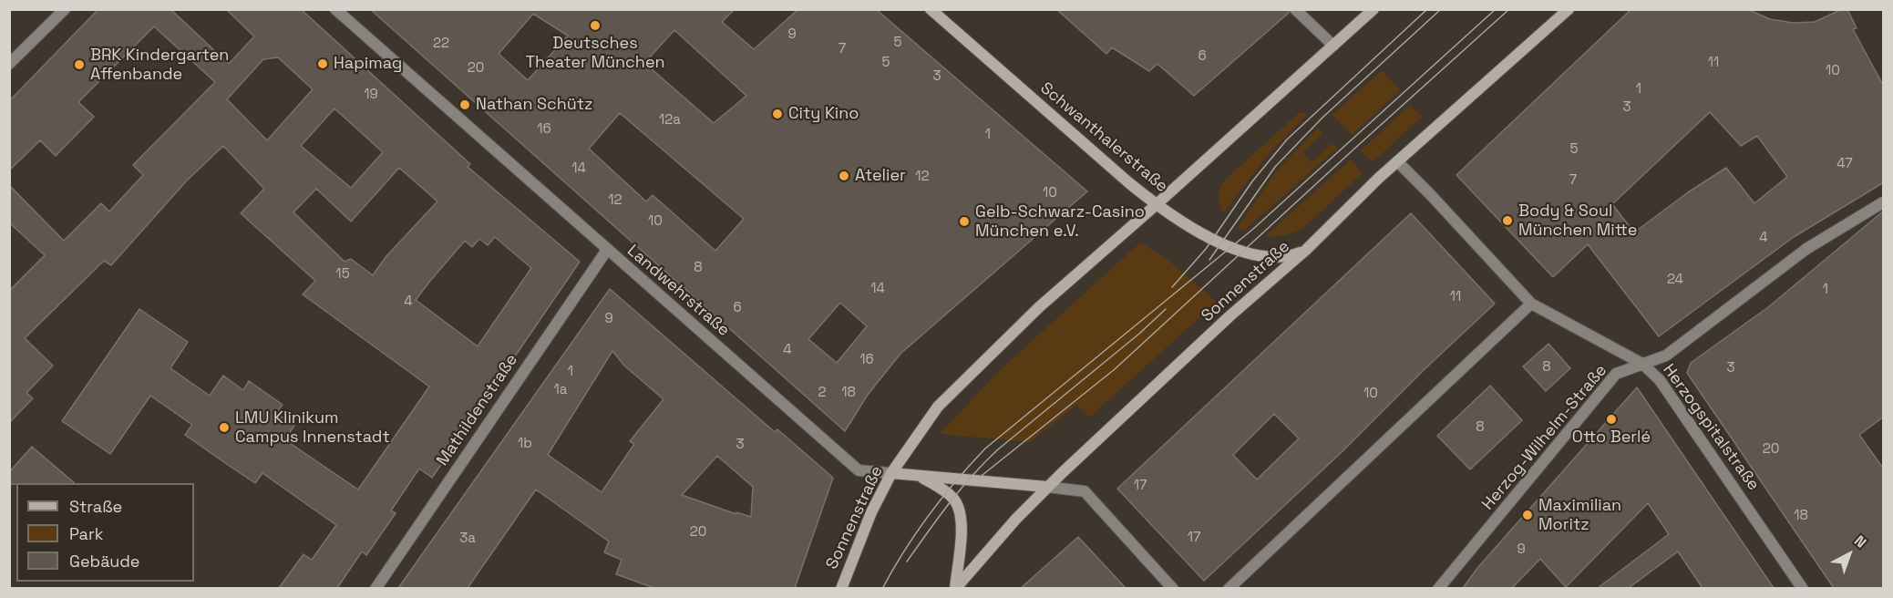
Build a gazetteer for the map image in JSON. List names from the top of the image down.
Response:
{
  "streets": {
    "main road": ["Schwanthalerstraße", "Sonnenstraße", "Landwehrstraße"],
    "street": ["Mathildenstraße", "Herzogspitalstraße", "Herzog-Wilhelm-Straße"]
  },
  "crossings": [
    ["Schwanthalerstraße", "Sonnenstraße"],
    ["Sonnenstraße", "Landwehrstraße"],
    ["Sonnenstraße", "Herzogspitalstraße"],
    ["Landwehrstraße", "Mathildenstraße"],
    ["Herzogspitalstraße", "Herzog-Wilhelm-Straße"]
  ],
  "places": [
    "Deutsches Theater München",
    "Hapimag",
    "BRK Kindergarten Affenbande",
    "Nathan Schütz",
    "City Kino",
    "Atelier",
    "Body & Soul München Mitte",
    "Gelb-Schwarz-Casino München e.V.",
    "Otto Berlé",
    "LMU Klinikum Campus Innenstadt",
    "Maximilian Moritz"
  ],
  "house_numbers": [
    "9",
    "5",
    "22",
    "7",
    "6",
    "5",
    "11",
    "20",
    "10",
    "3",
    "1",
    "19",
    "3",
    "12a",
    "16",
    "1",
    "5",
    "47",
    "14",
    "12",
    "7",
    "10",
    "12",
    "10",
    "4",
    "8",
    "15",
    "24",
    "14",
    "1",
    "11",
    "4",
    "6",
    "9",
    "4",
    "16",
    "8",
    "3",
    "1",
    "1a",
    "2",
    "18",
    "10",
    "8",
    "1b",
    "3",
    "20",
    "17",
    "18",
    "20",
    "17",
    "3a",
    "9"
  ],
  "legend": ["Straße", "Park", "Gebäude"],
  "north": "top right"
}
